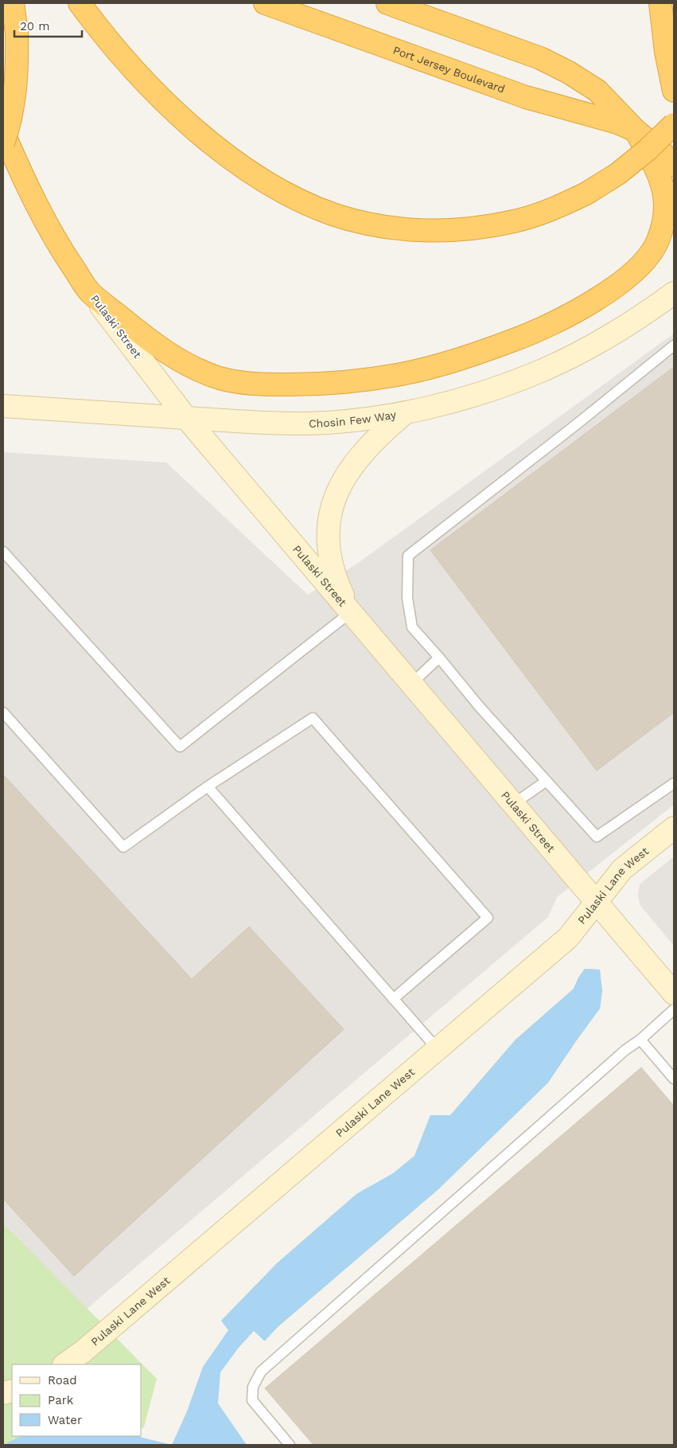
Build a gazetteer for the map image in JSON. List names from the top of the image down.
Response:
{
  "streets": {
    "highway": ["Port Jersey Boulevard", "Pulaski Street"],
    "street": ["Chosin Few Way", "Pulaski Lane West"]
  },
  "crossings": [
    ["Pulaski Street", "Chosin Few Way"],
    ["Pulaski Street", "Pulaski Lane West"]
  ],
  "legend": ["Road", "Park", "Water"],
  "scale_bar": "20 m"
}
